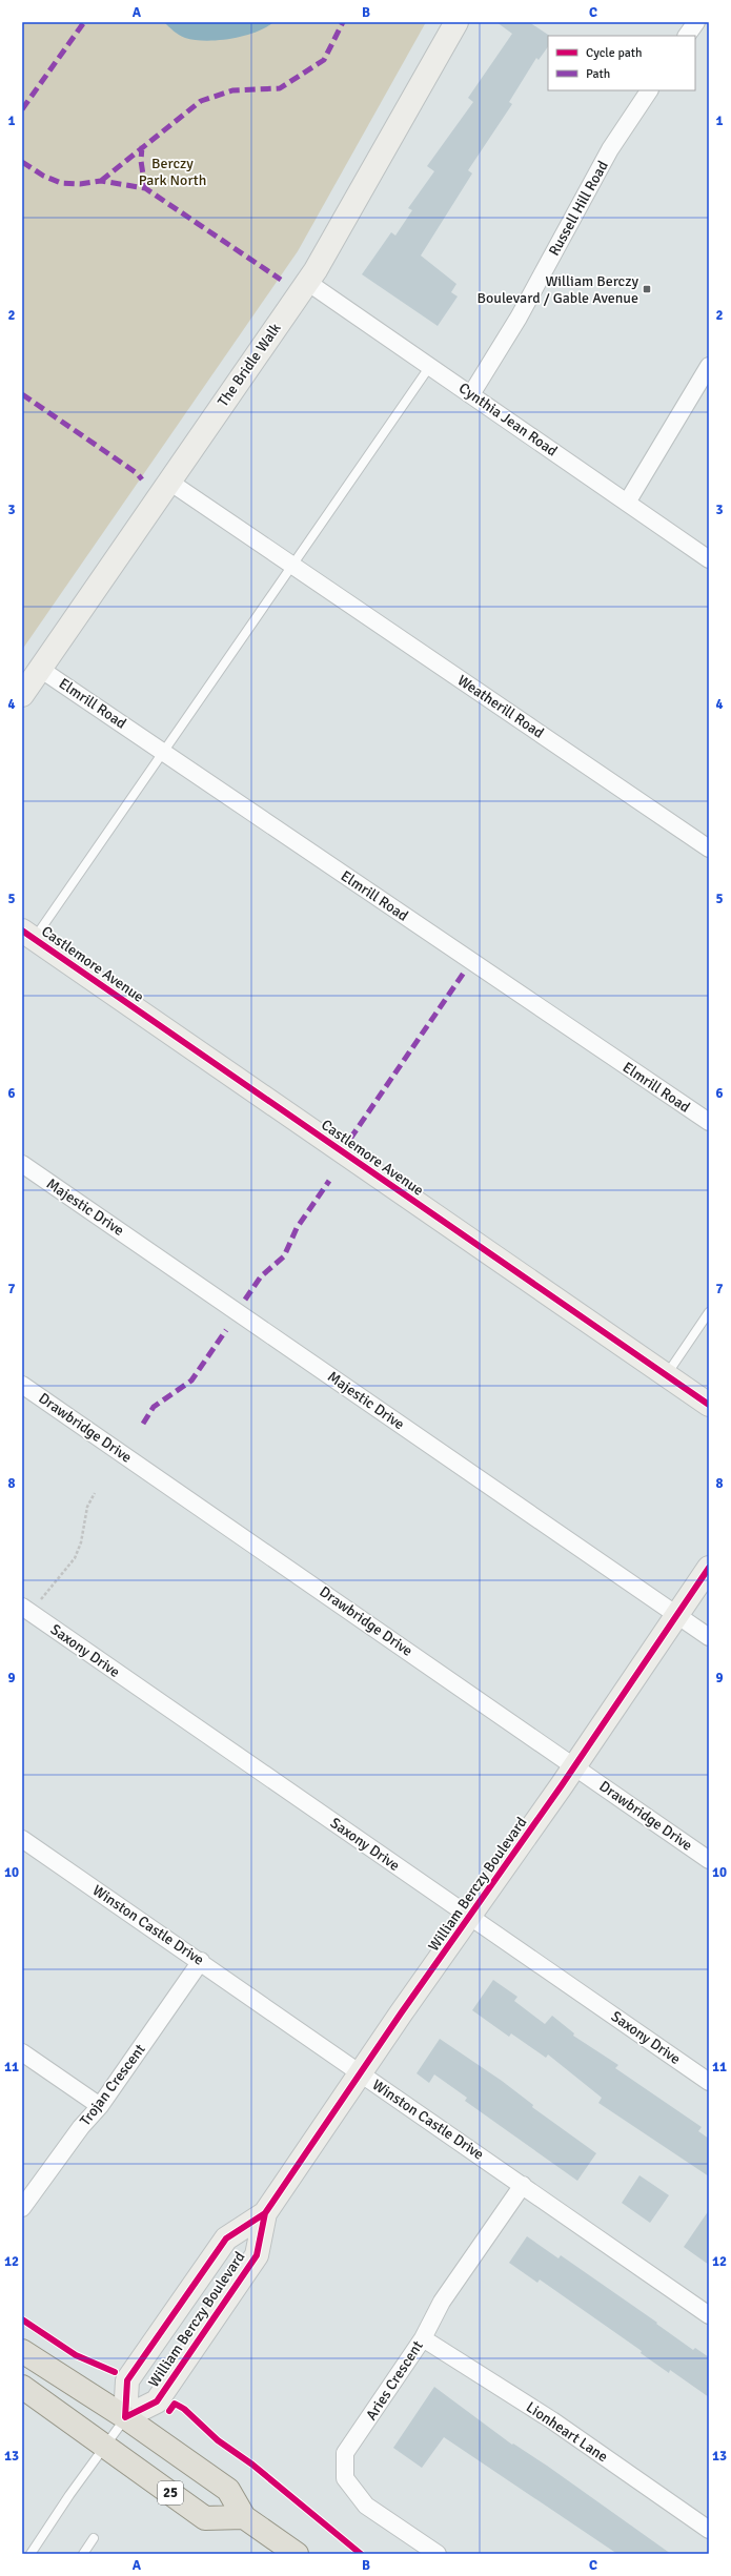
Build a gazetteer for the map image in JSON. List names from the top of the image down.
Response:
{
  "streets": {
    "main road": ["25"],
    "street": [
      "Russell Hill Road",
      "The Bridle Walk",
      "Cynthia Jean Road",
      "Elmrill Road",
      "Weatherill Road",
      "Castlemore Avenue",
      "Majestic Drive",
      "Drawbridge Drive",
      "Saxony Drive",
      "William Berczy Boulevard",
      "Winston Castle Drive",
      "Trojan Crescent",
      "Aries Crescent",
      "Lionheart Lane"
    ]
  },
  "crossings": [
    ["Russell Hill Road", "Cynthia Jean Road"],
    ["The Bridle Walk", "Cynthia Jean Road"],
    ["The Bridle Walk", "Elmrill Road"],
    ["Majestic Drive", "William Berczy Boulevard"],
    ["Drawbridge Drive", "William Berczy Boulevard"],
    ["Saxony Drive", "William Berczy Boulevard"],
    ["William Berczy Boulevard", "Winston Castle Drive"],
    ["William Berczy Boulevard", "25"],
    ["Winston Castle Drive", "Trojan Crescent"],
    ["Winston Castle Drive", "Aries Crescent"],
    ["Aries Crescent", "Lionheart Lane"]
  ],
  "parks": ["Berczy Park North"],
  "places": {
    "transit": ["William Berczy Boulevard / Gable Avenue"]
  },
  "legend": ["Cycle path", "Path"],
  "grid": {
    "columns": ["A", "B", "C"],
    "rows": [
      "1",
      "2",
      "3",
      "4",
      "5",
      "6",
      "7",
      "8",
      "9",
      "10",
      "11",
      "12",
      "13"
    ]
  }
}
